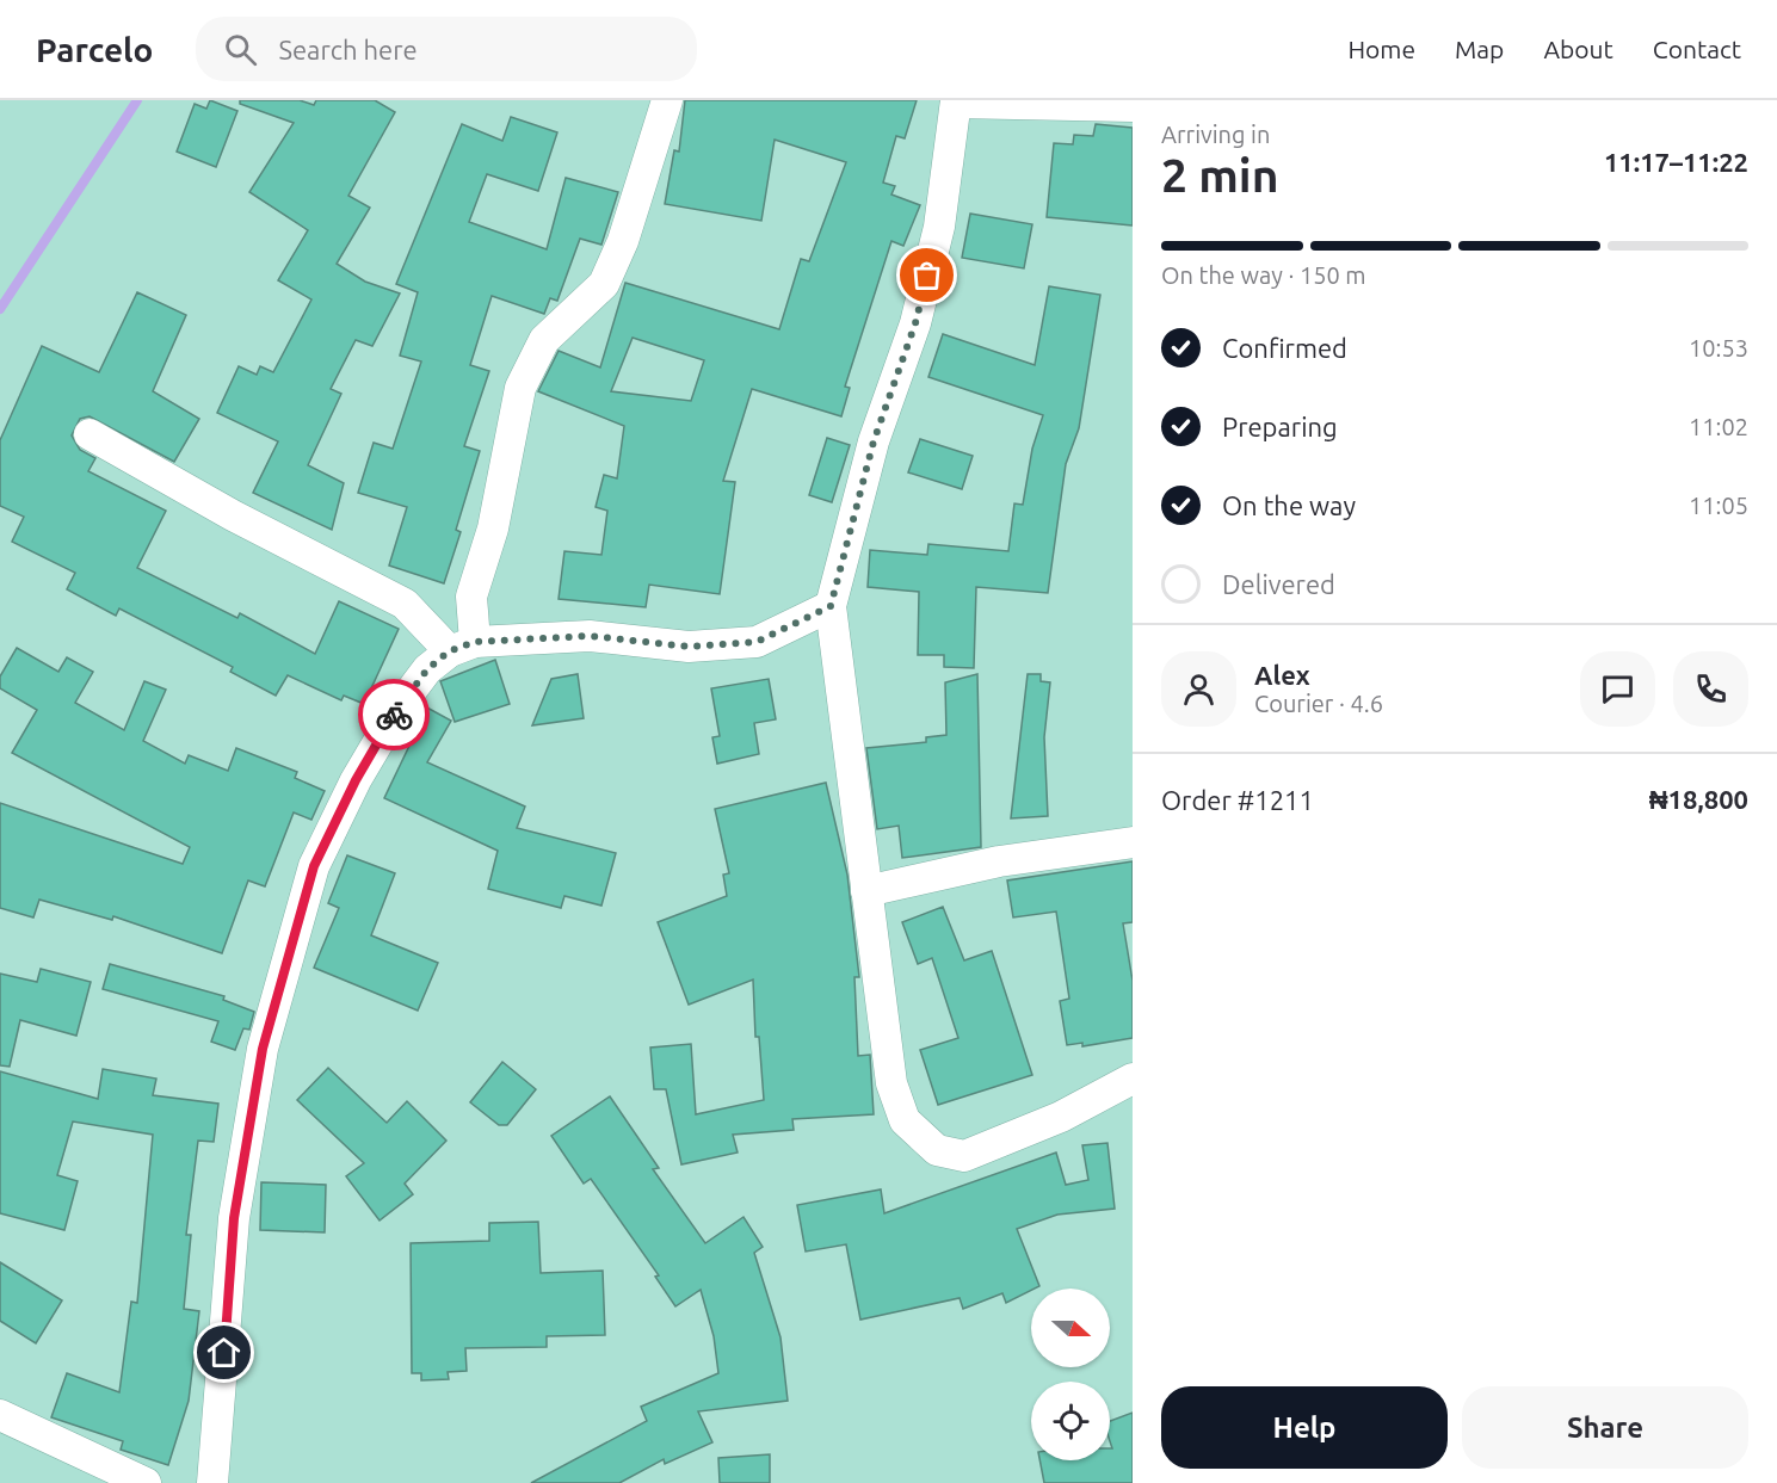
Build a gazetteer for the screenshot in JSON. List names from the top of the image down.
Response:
{
  "north": "right",
  "page": {
    "header": "Parcelo",
    "search": "Search here",
    "nav": [
      "Home",
      "Map",
      "About",
      "Contact"
    ],
    "heading": ["2 min", "Arriving in", "11:17–11:22"],
    "panel": [
      "Alex",
      "Courier · 4.6",
      "Order #1211",
      "₦18,800"
    ],
    "bar": "On the way · 150 m",
    "list": [
      ["Confirmed", "10:53"],
      ["Preparing", "11:02"],
      ["On the way", "11:05"],
      "Delivered"
    ],
    "buttons": ["Help", "Share"]
  }
}
